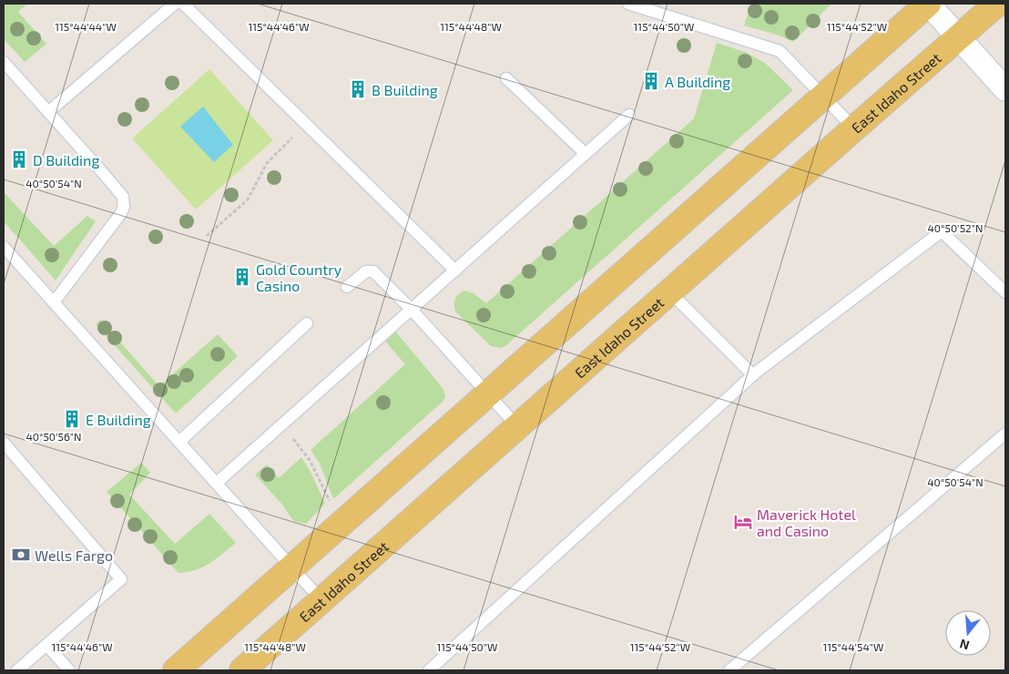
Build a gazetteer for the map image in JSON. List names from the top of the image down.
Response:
{
  "streets": {
    "main road": ["East Idaho Street"]
  },
  "places": {
    "building": [
      "A Building",
      "B Building",
      "D Building",
      "Gold Country Casino",
      "E Building"
    ],
    "hotel": ["Maverick Hotel and Casino"],
    "bank": ["Wells Fargo"]
  },
  "north": "bottom",
  "coordinates": [
    "115°44'44\"W",
    "115°44'46\"W",
    "115°44'48\"W",
    "115°44'50\"W",
    "115°44'52\"W",
    "40°50'54\"N",
    "40°50'52\"N",
    "40°50'56\"N",
    "115°44'54\"W"
  ]
}
